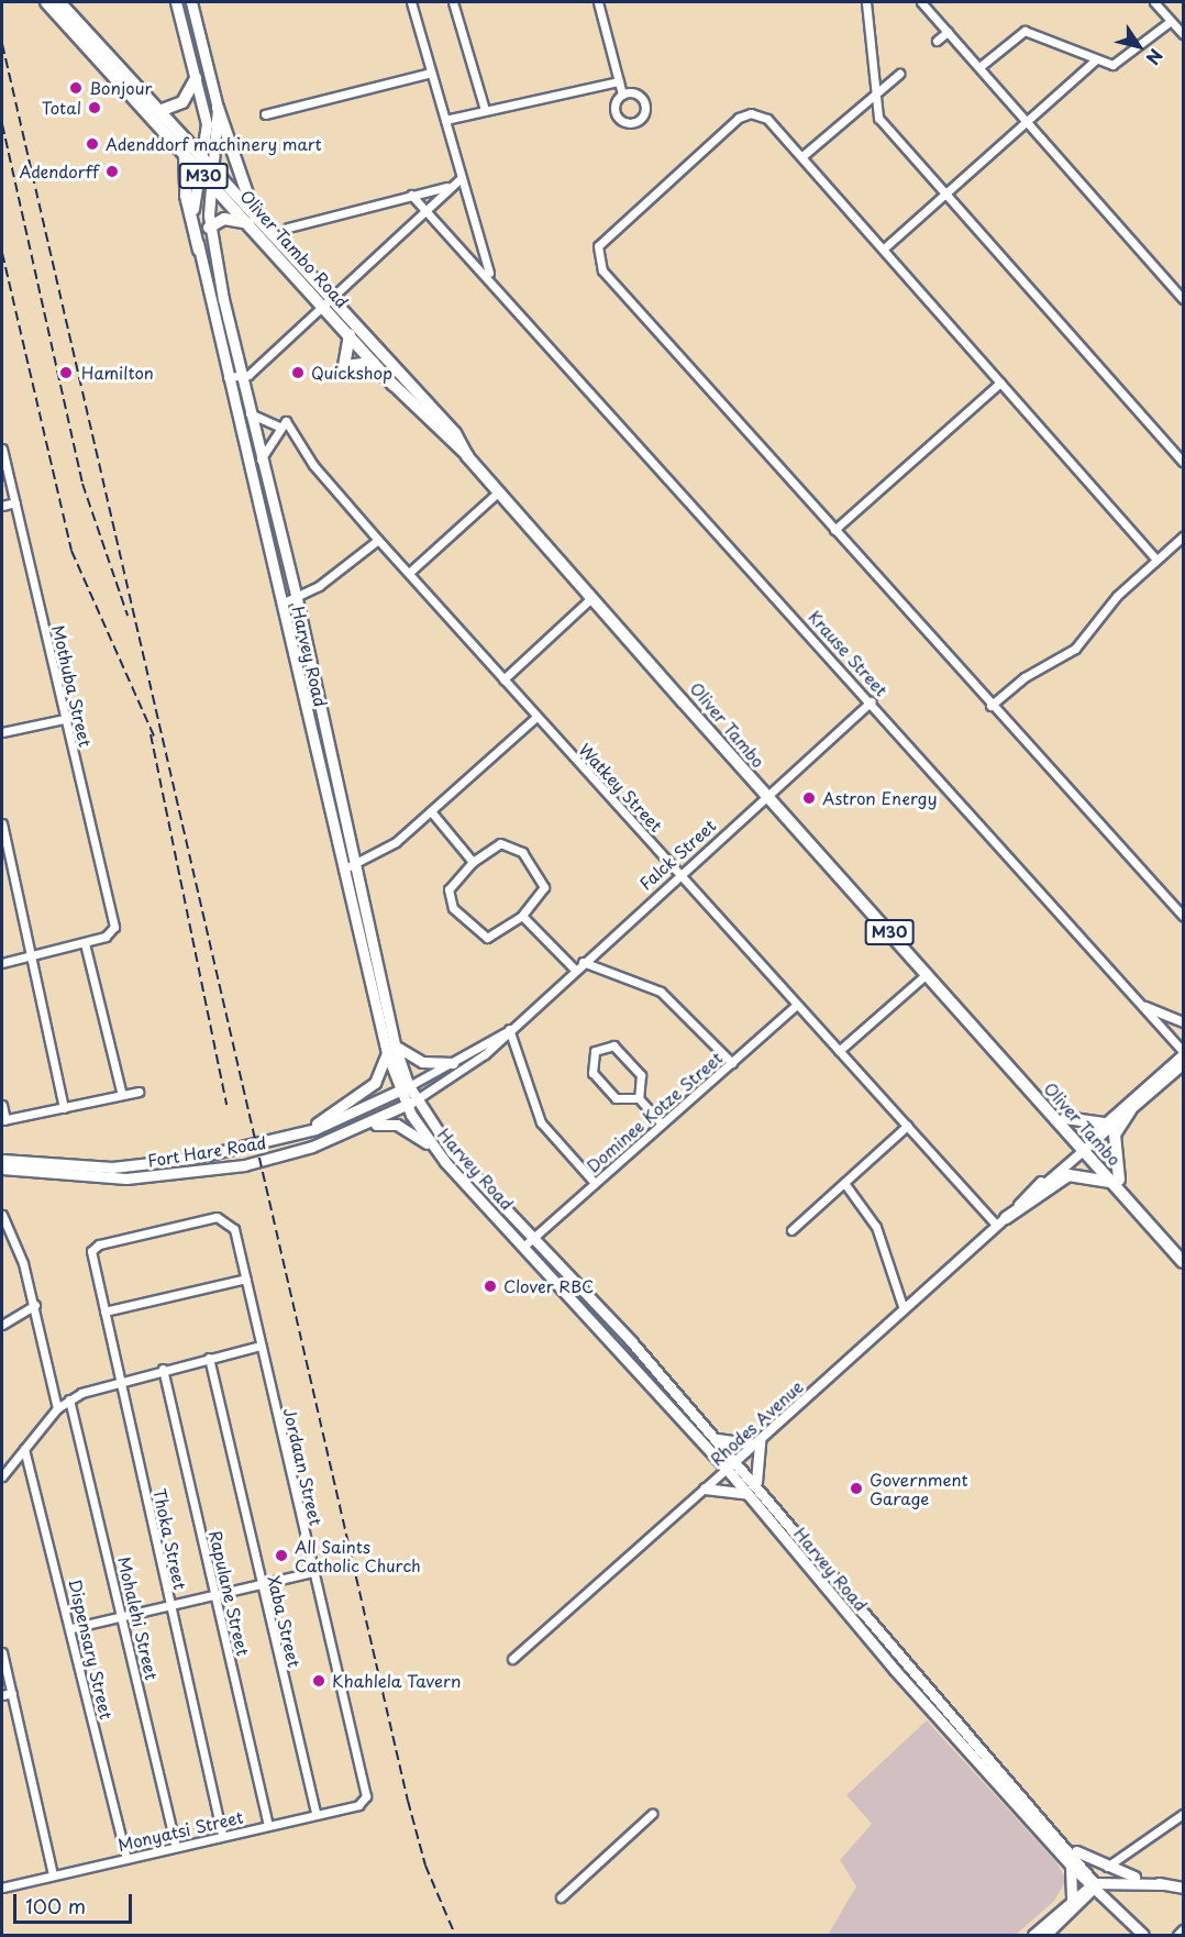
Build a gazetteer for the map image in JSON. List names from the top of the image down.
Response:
{
  "streets": {
    "main road": [
      "M30",
      "Oliver Tambo Road",
      "Harvey Road",
      "Oliver Tambo",
      "Fort Hare Road"
    ],
    "street": [
      "Krause Street",
      "Mothuba Street",
      "Watkey Street",
      "Falck Street",
      "Dominee Kotze Street",
      "Rhodes Avenue",
      "Jordaan Street",
      "Thoka Street",
      "Rapulane Street",
      "Mohalehi Street",
      "Xaba Street",
      "Dispensary Street",
      "Monyatsi Street"
    ]
  },
  "crossings": [
    ["Oliver Tambo Road", "Harvey Road"],
    ["Oliver Tambo Road", "Oliver Tambo"],
    ["Krause Street", "Falck Street"],
    ["Harvey Road", "Falck Street"],
    ["Harvey Road", "Dominee Kotze Street"],
    ["Harvey Road", "Fort Hare Road"],
    ["Harvey Road", "Rhodes Avenue"],
    ["Oliver Tambo", "Falck Street"],
    ["Oliver Tambo", "Rhodes Avenue"],
    ["Watkey Street", "Falck Street"],
    ["Watkey Street", "Dominee Kotze Street"],
    ["Watkey Street", "Rhodes Avenue"],
    ["Falck Street", "Fort Hare Road"],
    ["Jordaan Street", "Thoka Street"],
    ["Jordaan Street", "Monyatsi Street"],
    ["Thoka Street", "Monyatsi Street"],
    ["Rapulane Street", "Monyatsi Street"],
    ["Mohalehi Street", "Monyatsi Street"],
    ["Xaba Street", "Monyatsi Street"],
    ["Dispensary Street", "Monyatsi Street"]
  ],
  "places": [
    "Bonjour",
    "Total",
    "Adenddorf machinery mart",
    "Adendorff",
    "Hamilton",
    "Quickshop",
    "Astron Energy",
    "Clover RBC",
    "Government Garage",
    "All Saints Catholic Church",
    "Khahlela Tavern"
  ],
  "scale_bar": "100 m",
  "north": "bottom right"
}
